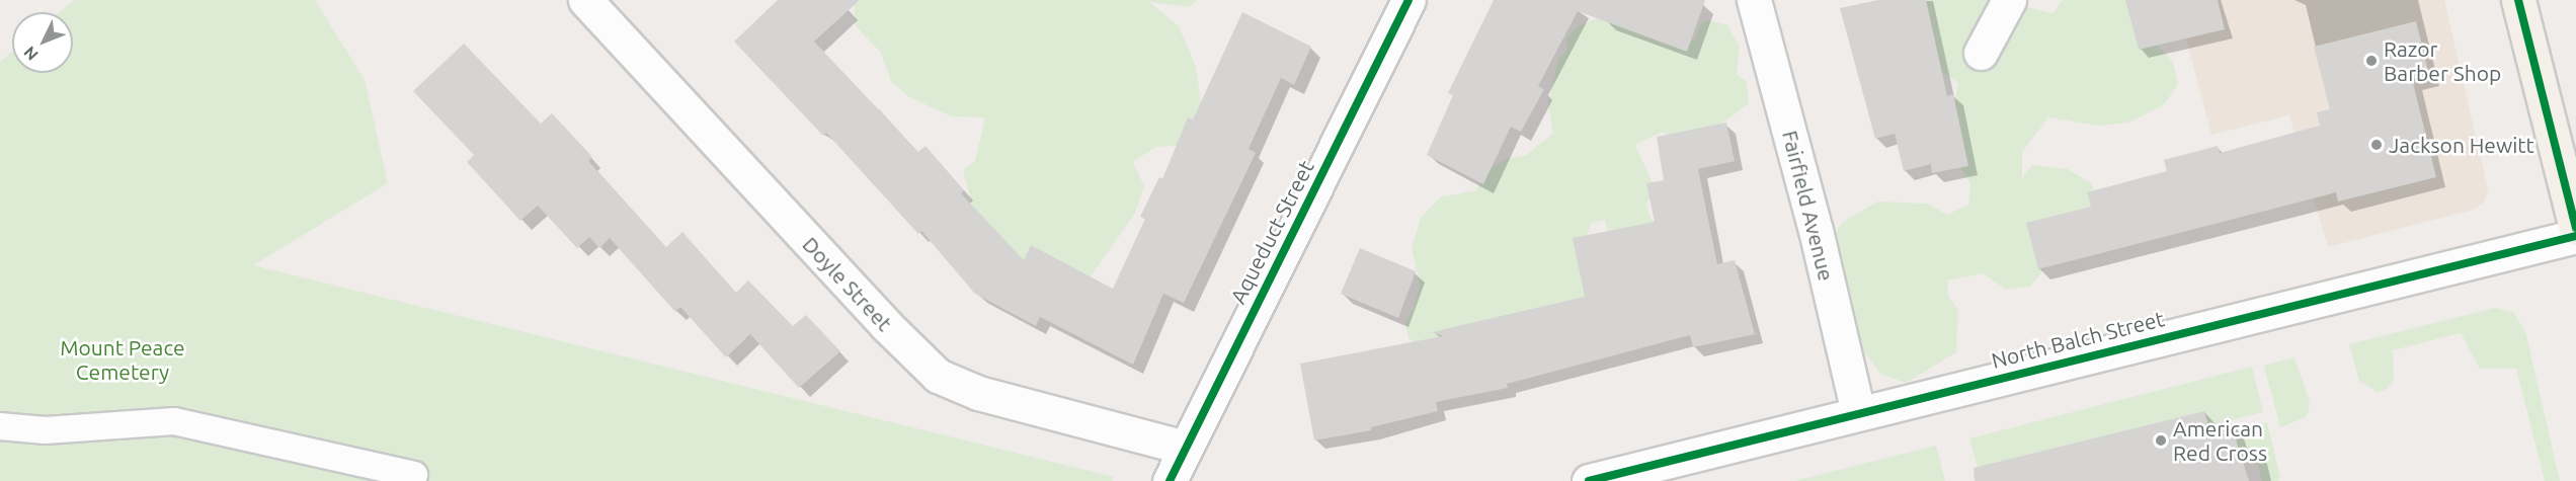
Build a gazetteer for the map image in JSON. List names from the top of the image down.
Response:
{
  "streets": {
    "street": [
      "Fairfield Avenue",
      "Aqueduct Street",
      "Doyle Street",
      "North Balch Street"
    ]
  },
  "crossings": [
    ["Fairfield Avenue", "North Balch Street"],
    ["Aqueduct Street", "Doyle Street"]
  ],
  "parks": ["Mount Peace Cemetery"],
  "places": ["Razor Barber Shop", "Jackson Hewitt", "American Red Cross"],
  "north": "bottom left"
}
